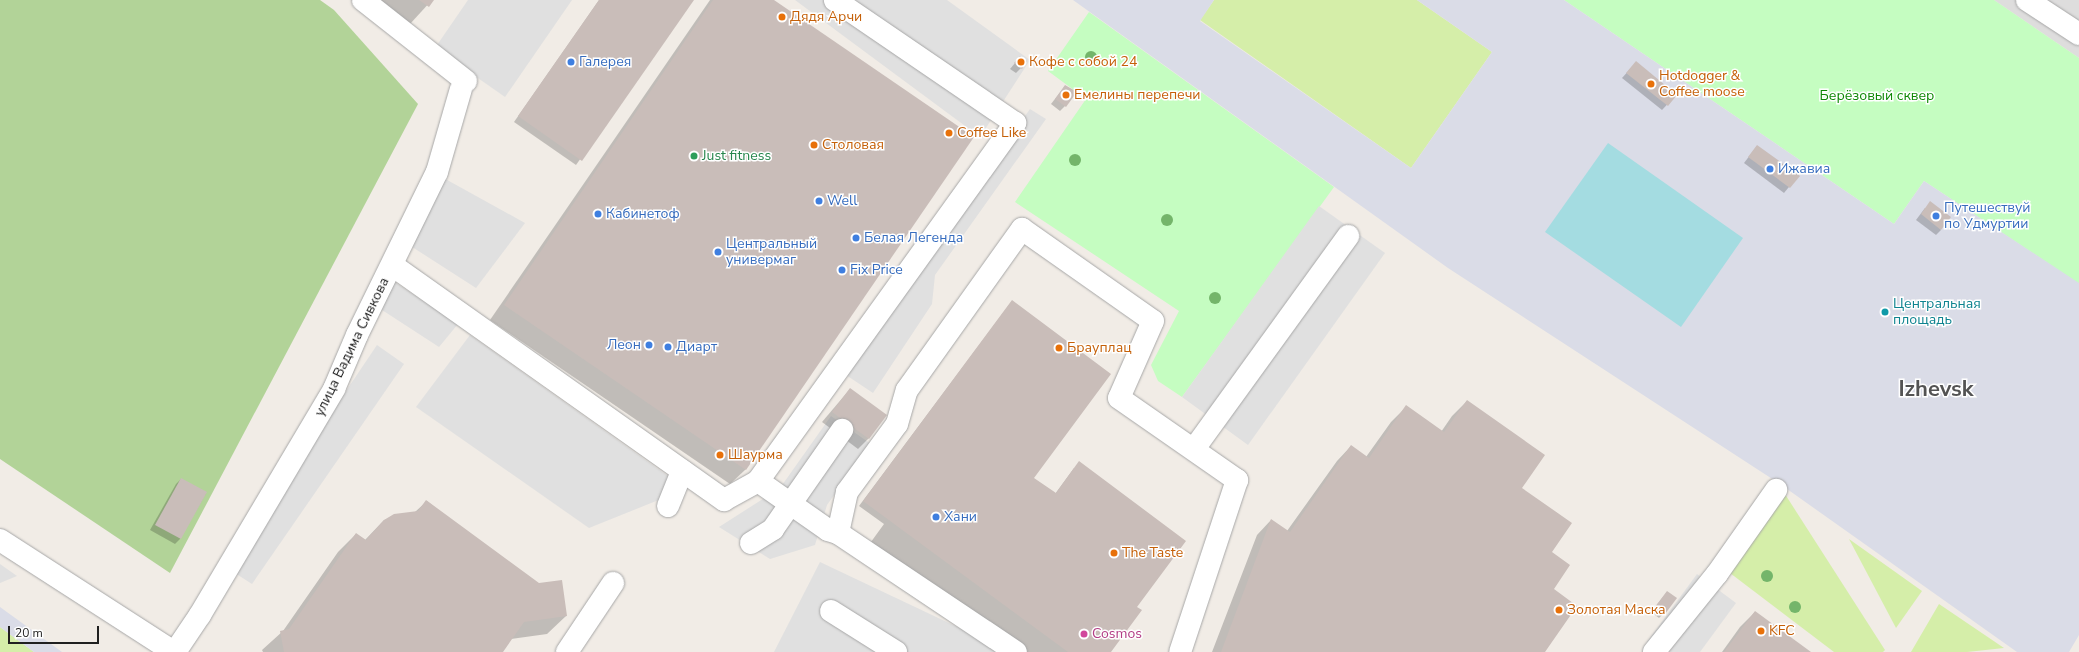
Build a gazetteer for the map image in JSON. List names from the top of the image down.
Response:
{
  "streets": {
    "street": ["улица Вадима Сивкова"]
  },
  "districts": ["Izhevsk"],
  "parks": ["Берёзовый сквер"],
  "places": [
    "Дядя Арчи",
    "Галерея",
    "Кофе с собой 24",
    "Hotdogger & Coffee moose",
    "Емелины перепечи",
    "Coffee Like",
    "Столовая",
    "Just fitness",
    "Ижавиа",
    "Well",
    "Кабинетоф",
    "Путешествуй по Удмуртии",
    "Белая Легенда",
    "Центральный универмаг",
    "Fix Price",
    "Центральная площадь",
    "Леон",
    "Диарт",
    "Брауплац",
    "Шаурма",
    "Хани",
    "The Taste",
    "Золотая Маска",
    "KFC",
    "Cosmos"
  ],
  "scale_bar": "20 m"
}
